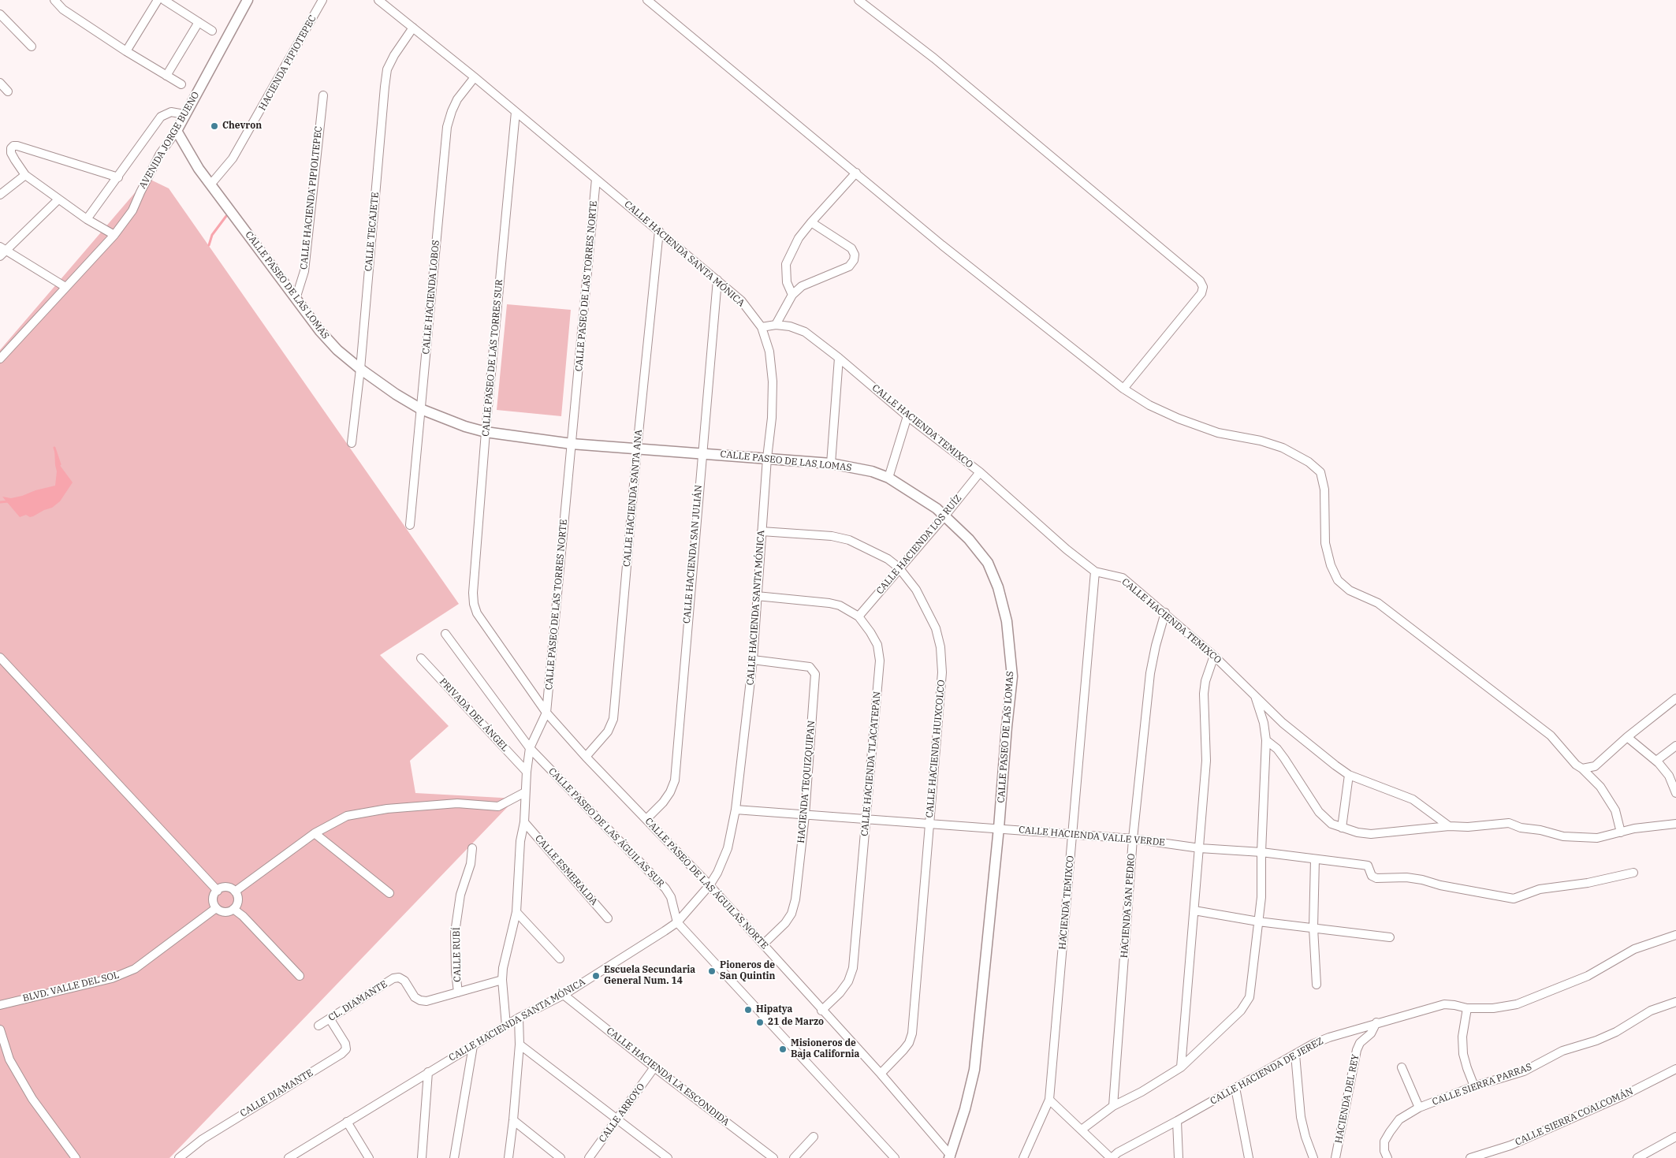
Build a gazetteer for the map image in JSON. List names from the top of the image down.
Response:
{
  "streets": {
    "main road": ["AVENIDA JORGE BUENO", "CALLE PASEO DE LAS LOMAS"],
    "street": [
      "HACIENDA PIPIOTEPEC",
      "CALLE HACIENDA PIPIOLTEPEC",
      "CALLE TECAJETE",
      "CALLE HACIENDA SANTA MÓNICA",
      "CALLE PASEO DE LAS TORRES NORTE",
      "CALLE HACIENDA LOBOS",
      "CALLE PASEO DE LAS TORRES SUR",
      "CALLE HACIENDA TEMIXCO",
      "CALLE HACIENDA SANTA ANA",
      "CALLE HACIENDA LOS RUÍZ",
      "CALLE HACIENDA SAN JULIÁN",
      "PRIVADA DEL ÁNGEL",
      "CALLE HACIENDA HUIXCOLCO",
      "CALLE HACIENDA TLACATEPAN",
      "HACIENDA TEQUIZQUIPAN",
      "CALLE PASEO DE LAS ÁGUILAS SUR",
      "CALLE HACIENDA VALLE VERDE",
      "CALLE ESMERALDA",
      "CALLE PASEO DE LAS ÁGUILAS NORTE",
      "HACIENDA TEMIXCO",
      "HACIENDA SAN PEDRO",
      "CALLE RUBÍ",
      "BLVD. VALLE DEL SOL",
      "CL. DIAMANTE",
      "CALLE HACIENDA DE JEREZ",
      "CALLE HACIENDA LA ESCONDIDA",
      "CALLE SIERRA PARRAS",
      "CALLE DIAMANTE",
      "HACIENDA DEL REY",
      "CALLE ARROYO",
      "CALLE SIERRA COALCOMÁN"
    ]
  },
  "crossings": [
    ["HACIENDA PIPIOTEPEC", "CALLE PASEO DE LAS LOMAS"],
    ["AVENIDA JORGE BUENO", "CALLE PASEO DE LAS LOMAS"],
    ["CALLE HACIENDA PIPIOLTEPEC", "CALLE PASEO DE LAS LOMAS"],
    ["CALLE TECAJETE", "CALLE HACIENDA SANTA MÓNICA"],
    ["CALLE TECAJETE", "CALLE PASEO DE LAS LOMAS"],
    ["CALLE HACIENDA SANTA MÓNICA", "CALLE PASEO DE LAS LOMAS"],
    ["CALLE HACIENDA SANTA MÓNICA", "CALLE PASEO DE LAS TORRES NORTE"],
    ["CALLE HACIENDA SANTA MÓNICA", "CALLE HACIENDA LOBOS"],
    ["CALLE HACIENDA SANTA MÓNICA", "CALLE PASEO DE LAS TORRES SUR"],
    ["CALLE HACIENDA SANTA MÓNICA", "CALLE HACIENDA TEMIXCO"],
    ["CALLE HACIENDA SANTA MÓNICA", "CALLE HACIENDA SANTA ANA"],
    ["CALLE HACIENDA SANTA MÓNICA", "CALLE HACIENDA SAN JULIÁN"],
    ["CALLE HACIENDA SANTA MÓNICA", "CALLE HACIENDA HUIXCOLCO"],
    ["CALLE HACIENDA SANTA MÓNICA", "CALLE HACIENDA TLACATEPAN"],
    ["CALLE HACIENDA SANTA MÓNICA", "HACIENDA TEQUIZQUIPAN"],
    ["CALLE HACIENDA SANTA MÓNICA", "CALLE PASEO DE LAS ÁGUILAS SUR"],
    ["CALLE HACIENDA SANTA MÓNICA", "CALLE HACIENDA VALLE VERDE"],
    ["CALLE HACIENDA SANTA MÓNICA", "CALLE PASEO DE LAS ÁGUILAS NORTE"],
    ["CALLE HACIENDA SANTA MÓNICA", "CALLE HACIENDA LA ESCONDIDA"],
    ["CALLE PASEO DE LAS LOMAS", "CALLE PASEO DE LAS TORRES NORTE"],
    ["CALLE PASEO DE LAS LOMAS", "CALLE HACIENDA LOBOS"],
    ["CALLE PASEO DE LAS LOMAS", "CALLE PASEO DE LAS TORRES SUR"],
    ["CALLE PASEO DE LAS LOMAS", "CALLE HACIENDA SANTA ANA"],
    ["CALLE PASEO DE LAS LOMAS", "CALLE HACIENDA LOS RUÍZ"],
    ["CALLE PASEO DE LAS LOMAS", "CALLE HACIENDA SAN JULIÁN"],
    ["CALLE PASEO DE LAS LOMAS", "CALLE HACIENDA VALLE VERDE"],
    ["CALLE PASEO DE LAS LOMAS", "CALLE PASEO DE LAS ÁGUILAS NORTE"],
    ["CALLE PASEO DE LAS TORRES NORTE", "PRIVADA DEL ÁNGEL"],
    ["CALLE PASEO DE LAS TORRES NORTE", "CALLE PASEO DE LAS ÁGUILAS SUR"],
    ["CALLE PASEO DE LAS TORRES NORTE", "CALLE ESMERALDA"],
    ["CALLE PASEO DE LAS TORRES NORTE", "CALLE PASEO DE LAS ÁGUILAS NORTE"],
    ["CALLE PASEO DE LAS TORRES NORTE", "CL. DIAMANTE"],
    ["CALLE PASEO DE LAS TORRES SUR", "CALLE PASEO DE LAS ÁGUILAS NORTE"],
    ["CALLE HACIENDA TEMIXCO", "CALLE HACIENDA LOS RUÍZ"],
    ["CALLE HACIENDA TEMIXCO", "HACIENDA TEMIXCO"],
    ["CALLE HACIENDA TEMIXCO", "HACIENDA SAN PEDRO"],
    ["CALLE HACIENDA SANTA ANA", "CALLE PASEO DE LAS ÁGUILAS NORTE"],
    ["CALLE HACIENDA LOS RUÍZ", "CALLE HACIENDA HUIXCOLCO"],
    ["CALLE HACIENDA LOS RUÍZ", "CALLE HACIENDA TLACATEPAN"],
    ["CALLE HACIENDA SAN JULIÁN", "CALLE PASEO DE LAS ÁGUILAS NORTE"],
    ["CALLE HACIENDA HUIXCOLCO", "CALLE HACIENDA VALLE VERDE"],
    ["CALLE HACIENDA HUIXCOLCO", "CALLE PASEO DE LAS ÁGUILAS NORTE"],
    ["CALLE HACIENDA TLACATEPAN", "CALLE HACIENDA VALLE VERDE"],
    ["CALLE HACIENDA TLACATEPAN", "CALLE PASEO DE LAS ÁGUILAS NORTE"],
    ["HACIENDA TEQUIZQUIPAN", "CALLE HACIENDA VALLE VERDE"],
    ["HACIENDA TEQUIZQUIPAN", "CALLE PASEO DE LAS ÁGUILAS NORTE"],
    ["CALLE HACIENDA VALLE VERDE", "HACIENDA TEMIXCO"],
    ["CALLE HACIENDA VALLE VERDE", "HACIENDA SAN PEDRO"],
    ["CALLE RUBÍ", "CL. DIAMANTE"],
    ["CL. DIAMANTE", "CALLE DIAMANTE"],
    ["CALLE HACIENDA DE JEREZ", "HACIENDA DEL REY"],
    ["CALLE HACIENDA LA ESCONDIDA", "CALLE ARROYO"]
  ],
  "places": [
    "Chevron",
    "Pioneros de San Quintin",
    "Escuela Secundaria General Num. 14",
    "Hipatya",
    "21 de Marzo",
    "Misioneros de Baja California"
  ]
}
